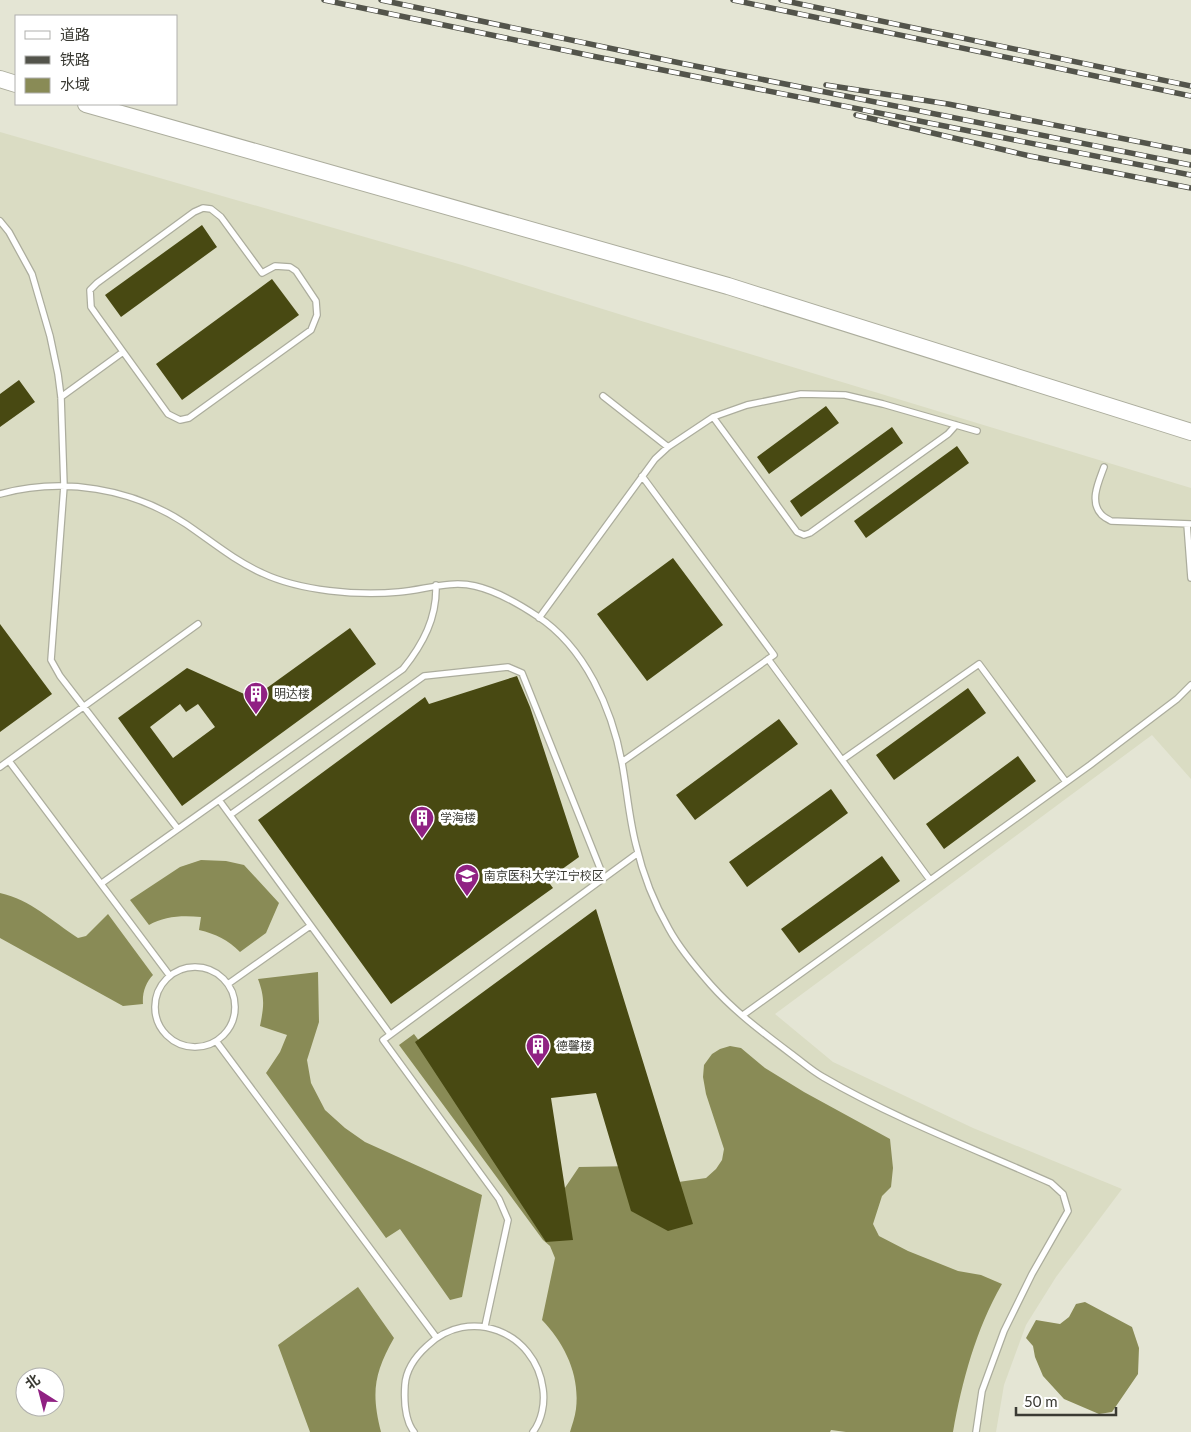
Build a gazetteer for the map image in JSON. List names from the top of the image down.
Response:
{
  "places": {
    "building": ["明达楼", "学海楼", "德馨楼"],
    "school or university": ["南京医科大学江宁校区"]
  },
  "legend": ["道路", "铁路", "水域"],
  "scale_bar": "50 m",
  "north": "top left"
}
